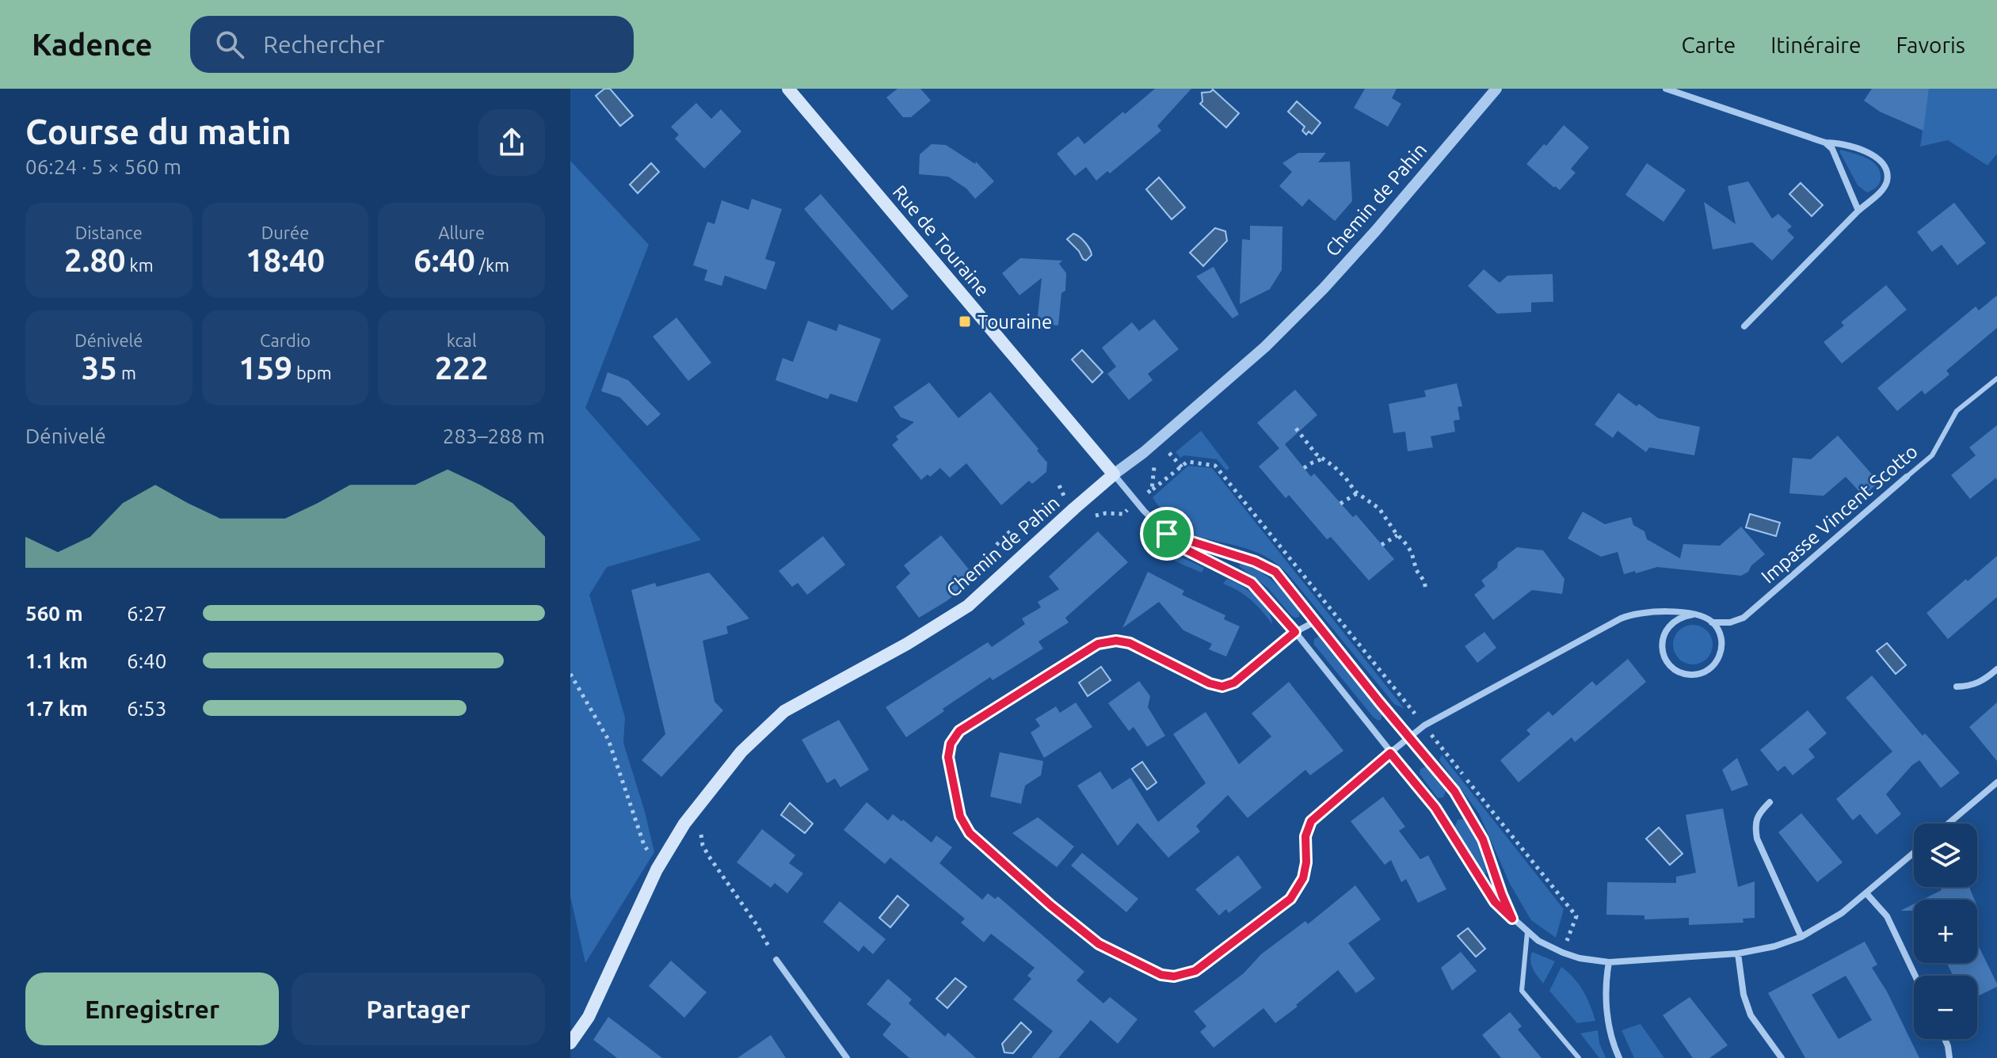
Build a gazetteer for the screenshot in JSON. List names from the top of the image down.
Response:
{
  "streets": {
    "main road": ["Chemin de Pahin", "Rue de Touraine"],
    "street": ["Impasse Vincent Scotto"]
  },
  "crossings": [
    ["Chemin de Pahin", "Rue de Touraine"]
  ],
  "places": {
    "transit": ["Touraine"]
  },
  "page": {
    "header": "Kadence",
    "search": "Rechercher",
    "nav": ["Carte", "Itinéraire", "Favoris"],
    "heading": ["Course du matin", "06:24 · 5 × 560 m"],
    "stats": [
      ["Distance", "2.80 km"],
      ["Durée", "18:40"],
      ["Allure", "6:40 /km"],
      ["Dénivelé", "35 m"],
      ["Cardio", "159 bpm"],
      ["kcal", "222"]
    ],
    "chart": ["Dénivelé", "283–288 m"],
    "list": [
      {
        "name": "560 m",
        "note": "6:27"
      },
      {
        "name": "1.1 km",
        "note": "6:40"
      },
      {
        "name": "1.7 km",
        "note": "6:53"
      }
    ],
    "map_buttons": ["+", "−"],
    "buttons": ["Enregistrer", "Partager"]
  }
}
